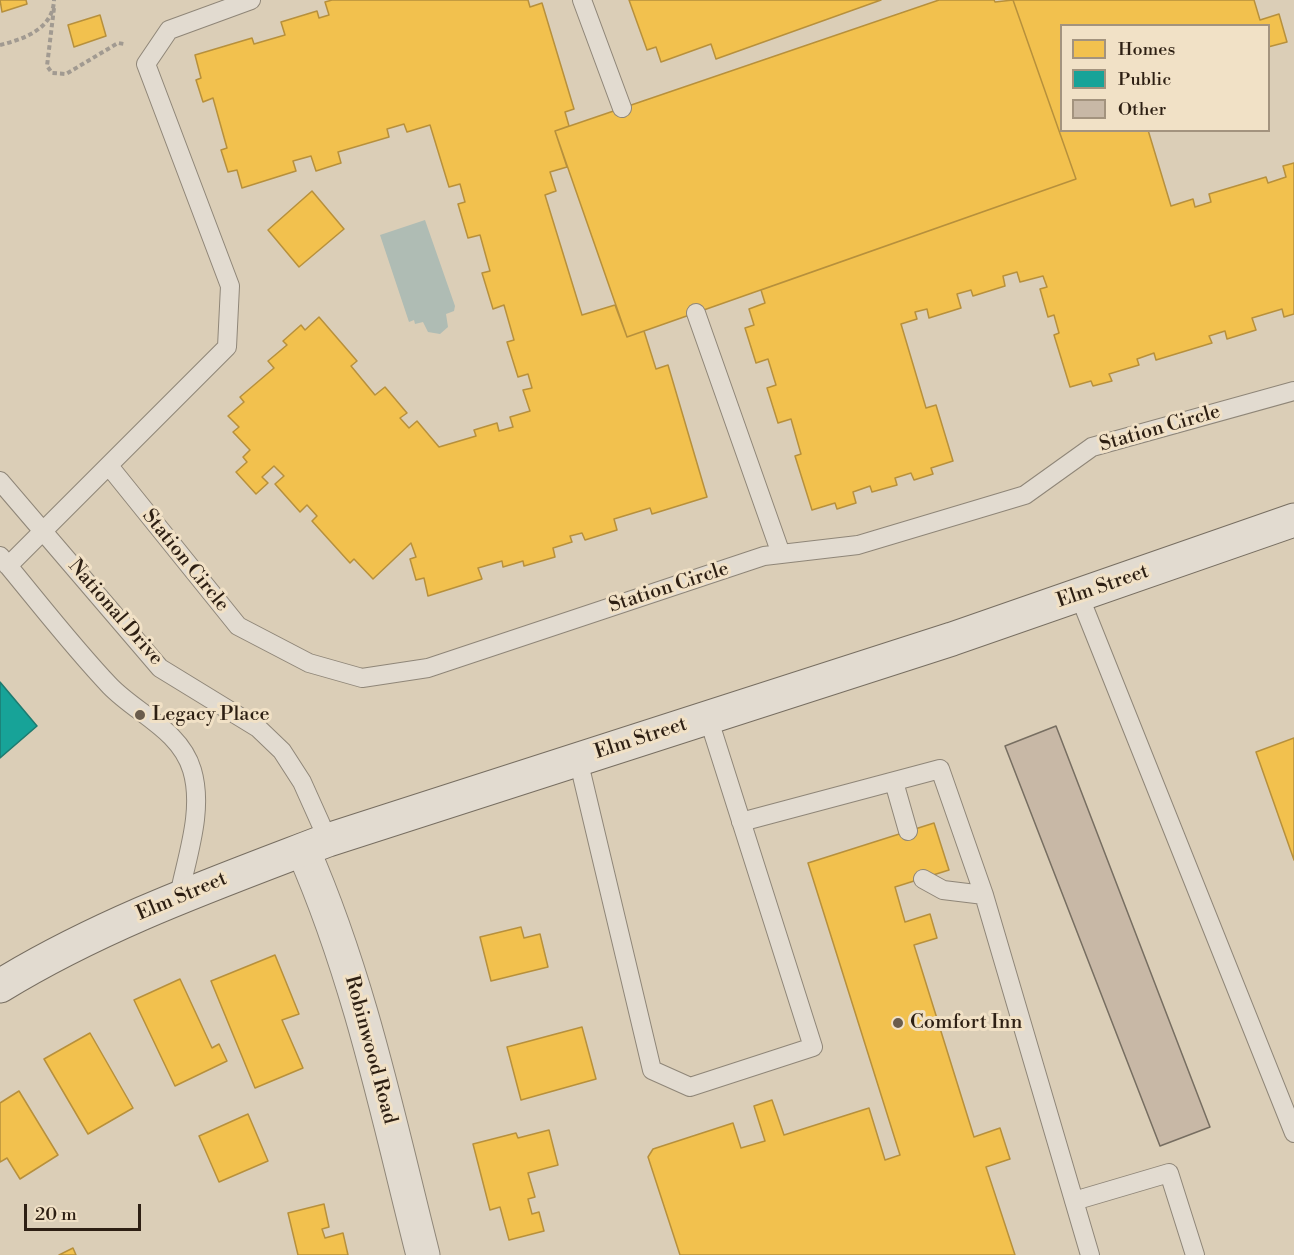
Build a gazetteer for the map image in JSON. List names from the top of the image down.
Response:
{
  "streets": {
    "main road": ["Elm Street", "Robinwood Road"],
    "lane": ["Station Circle", "National Drive"]
  },
  "crossings": [
    ["Elm Street", "National Drive"],
    ["Elm Street", "Robinwood Road"],
    ["National Drive", "Robinwood Road"]
  ],
  "places": ["Legacy Place", "Comfort Inn"],
  "legend": ["Homes", "Public", "Other"],
  "scale_bar": "20 m"
}
